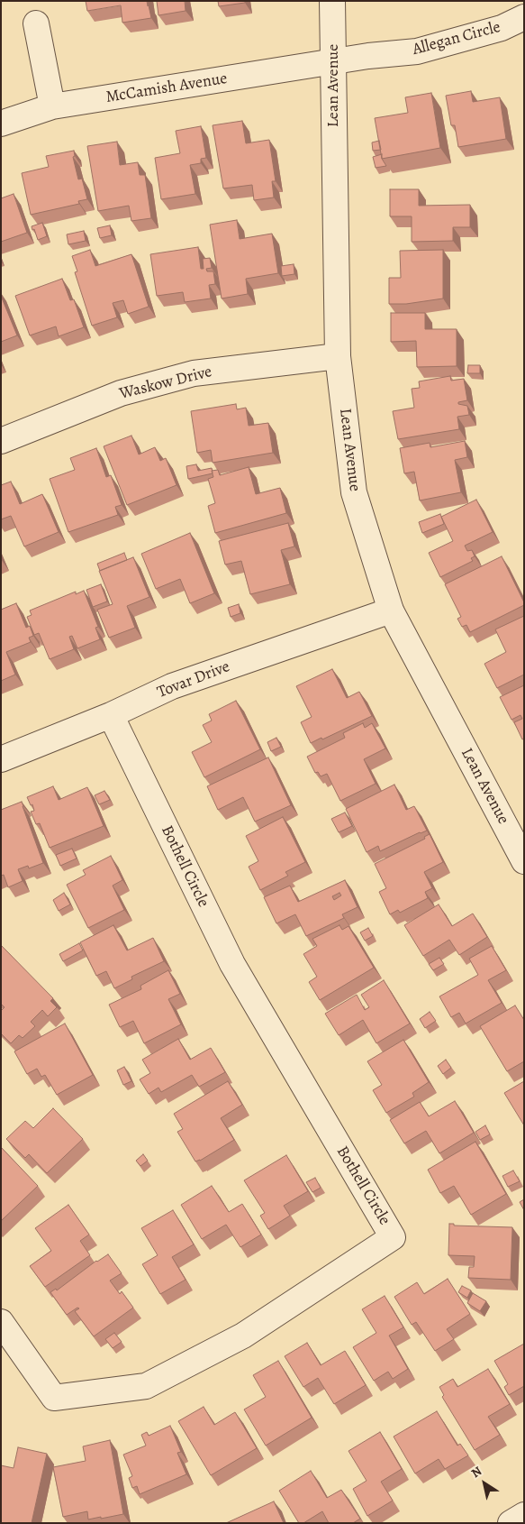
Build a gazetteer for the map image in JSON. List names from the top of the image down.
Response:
{
  "streets": {
    "street": [
      "Allegan Circle",
      "Lean Avenue",
      "McCamish Avenue",
      "Waskow Drive",
      "Tovar Drive",
      "Bothell Circle"
    ]
  },
  "crossings": [
    ["Allegan Circle", "Lean Avenue"],
    ["Allegan Circle", "McCamish Avenue"],
    ["Lean Avenue", "McCamish Avenue"],
    ["Lean Avenue", "Waskow Drive"],
    ["Lean Avenue", "Tovar Drive"],
    ["Tovar Drive", "Bothell Circle"]
  ],
  "north": "top left"
}
